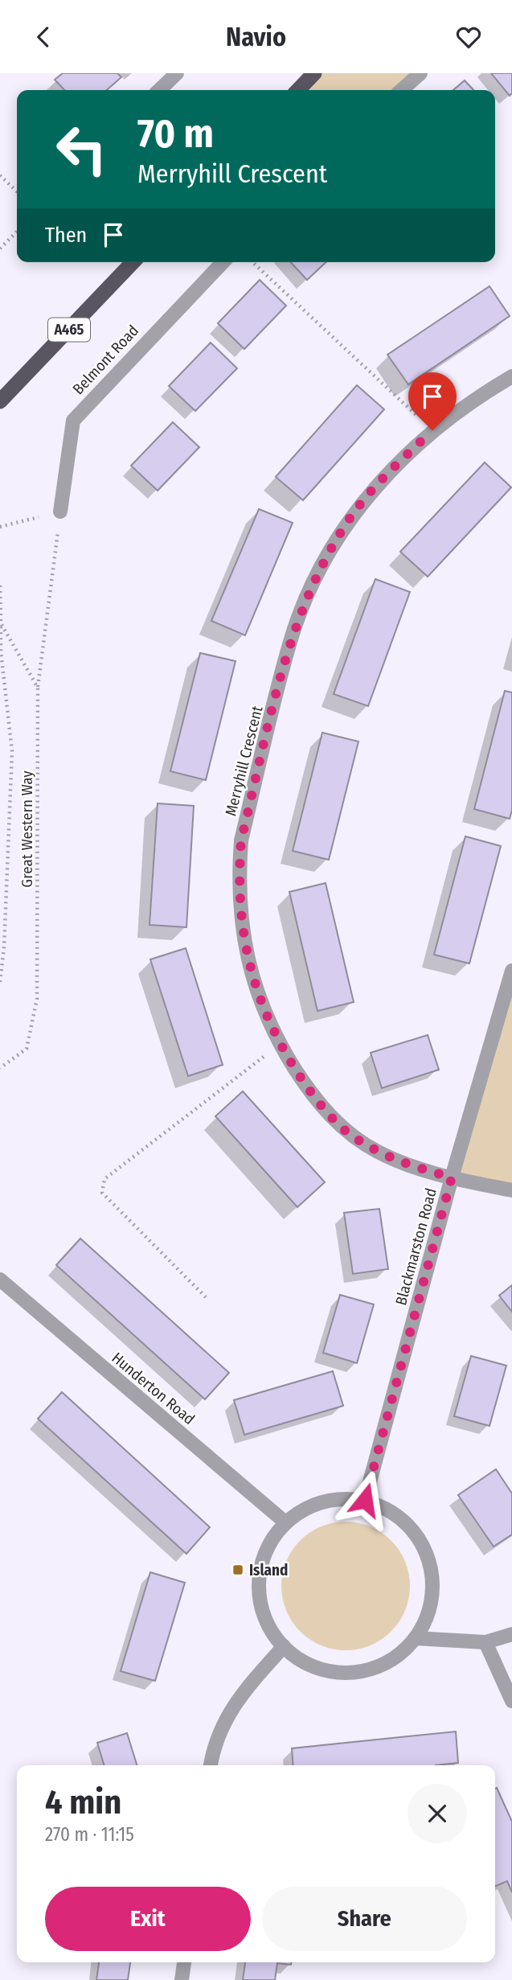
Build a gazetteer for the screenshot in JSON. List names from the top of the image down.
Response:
{
  "streets": {
    "highway": ["A465"],
    "street": [
      "Belmont Road",
      "Merryhill Crescent",
      "Blackmarston Road",
      "Hunderton Road"
    ],
    "path": ["Great Western Way"]
  },
  "crossings": [
    ["Belmont Road", "Great Western Way"],
    ["Merryhill Crescent", "Blackmarston Road"],
    ["Blackmarston Road", "Hunderton Road"]
  ],
  "places": {
    "transit": ["Island"]
  },
  "page": {
    "header": "Navio",
    "turn": ["70 m", "Merryhill Crescent"],
    "then": "Then",
    "heading": ["4 min", "270 m · 11:15"],
    "buttons": ["Exit", "Share"]
  }
}
